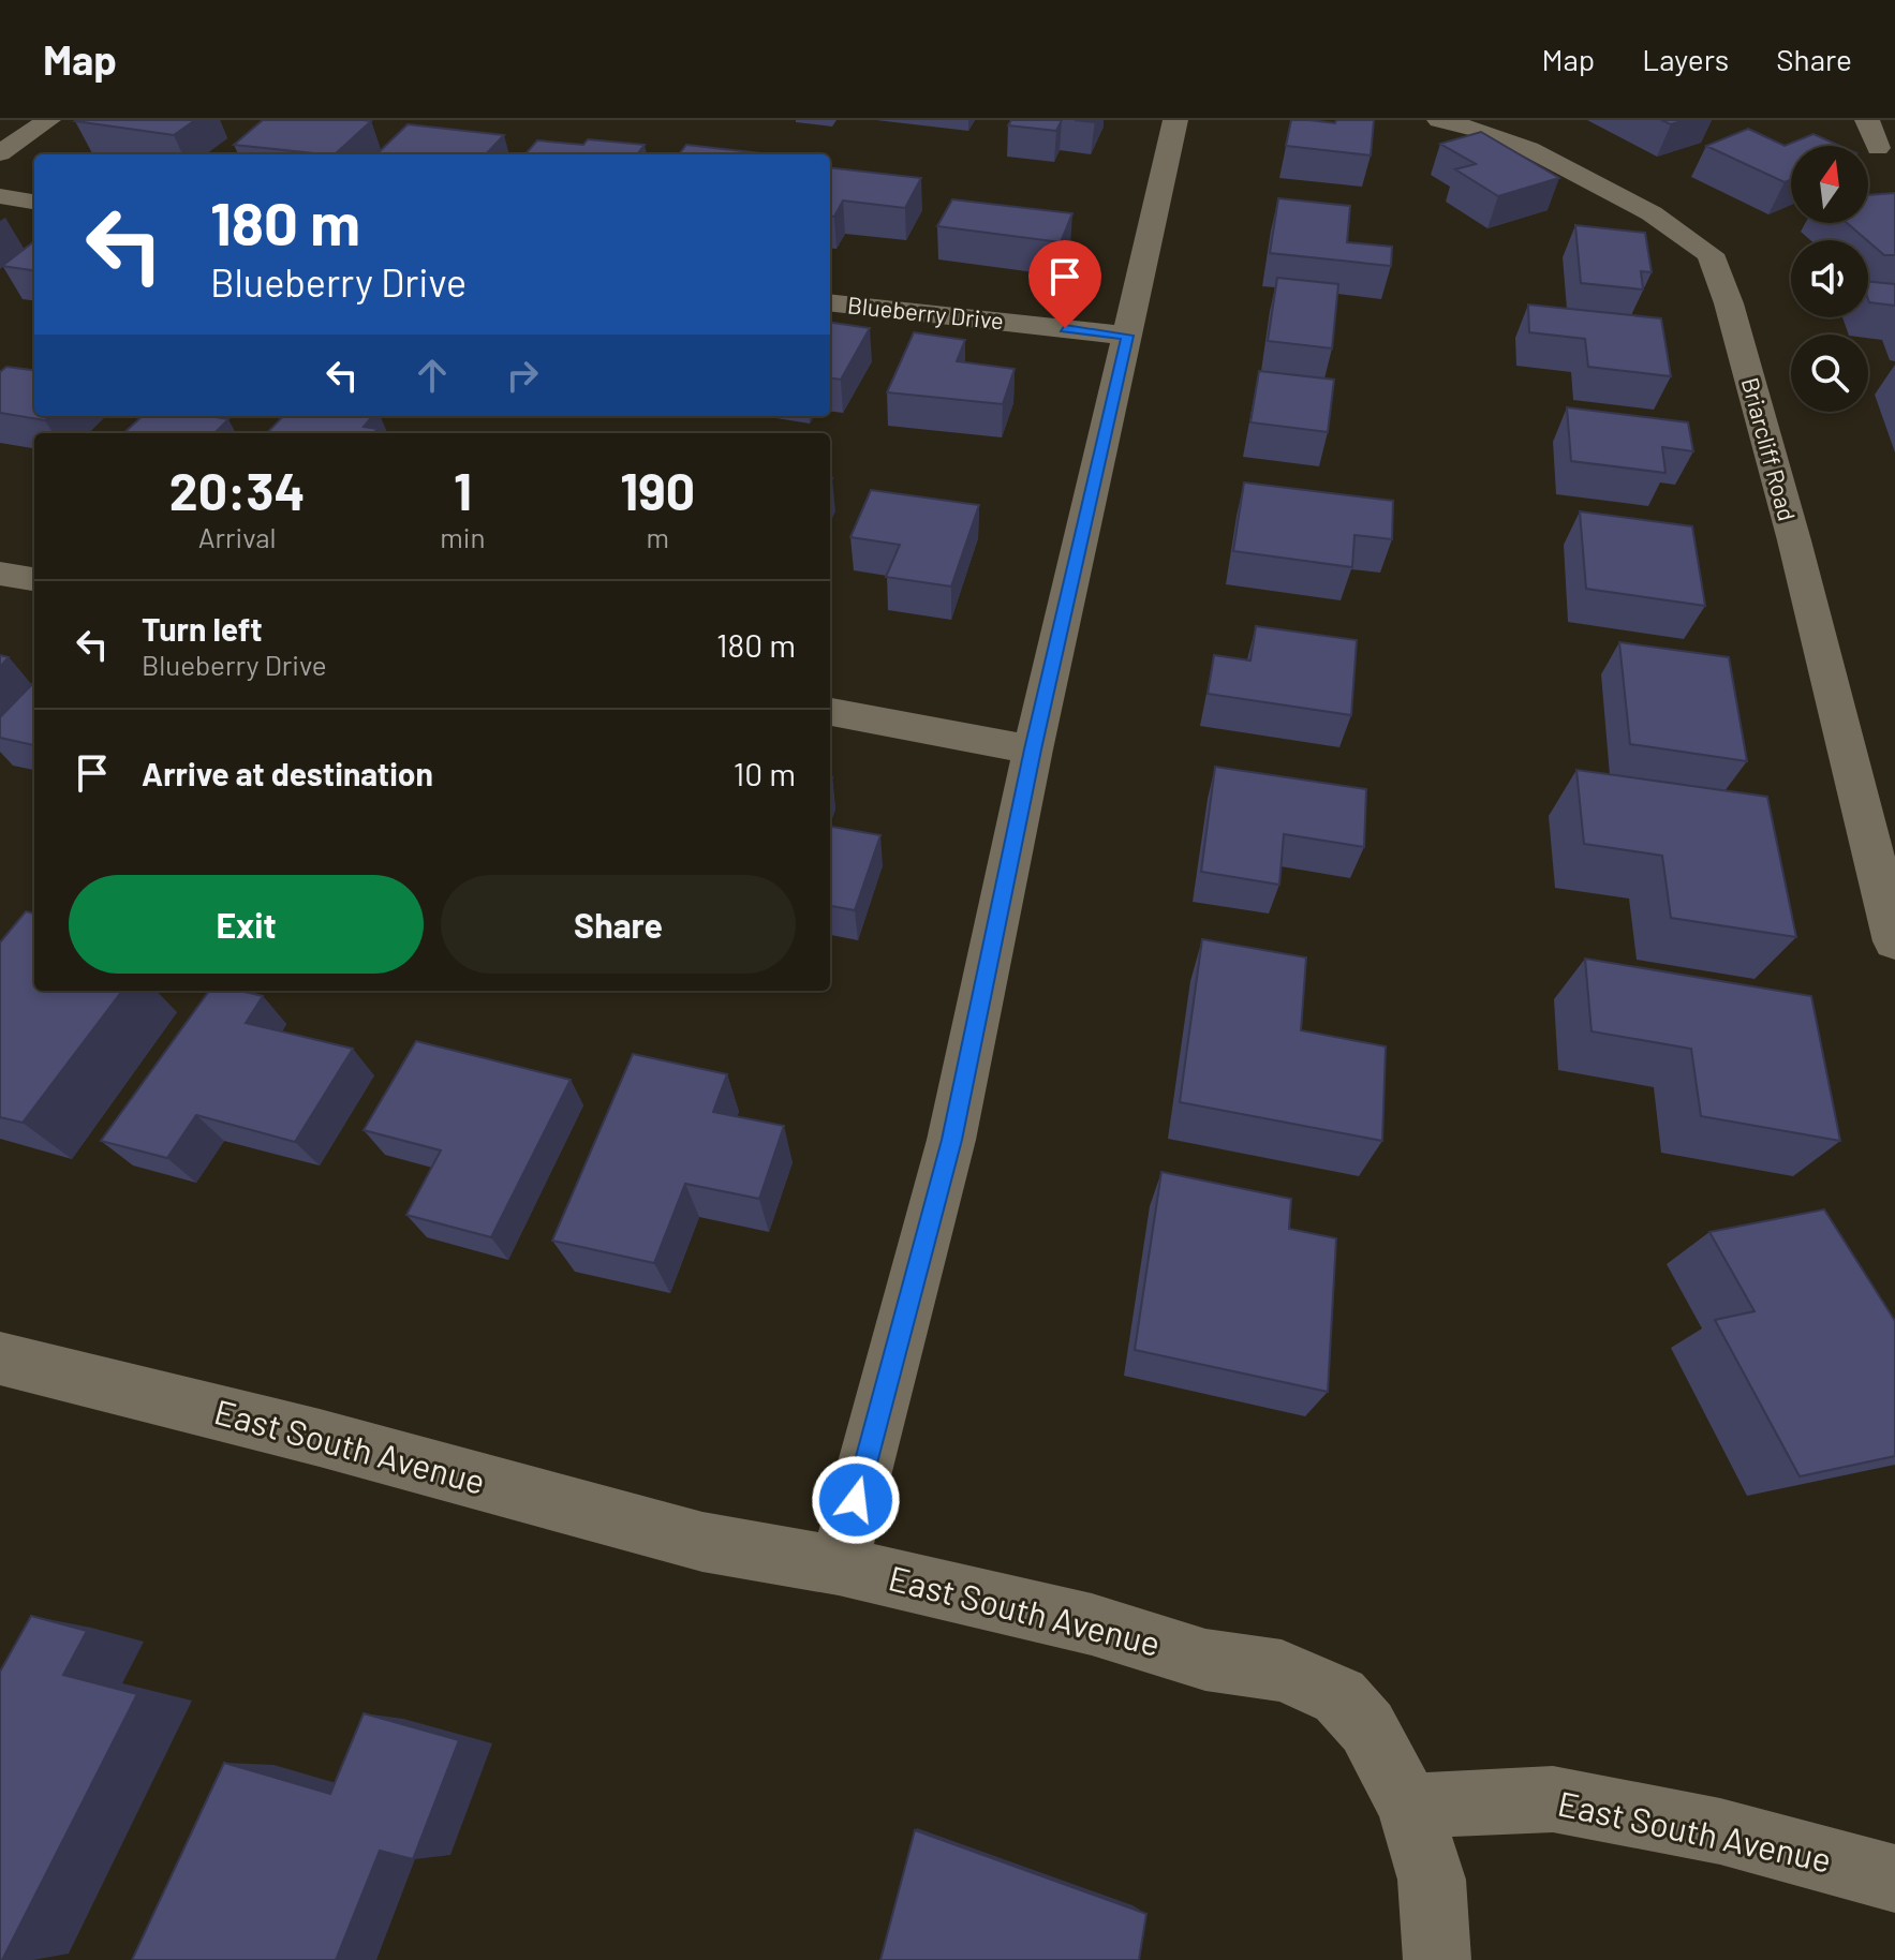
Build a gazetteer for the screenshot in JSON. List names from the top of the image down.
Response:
{
  "streets": {
    "street": ["Blueberry Drive", "Briarcliff Road", "East South Avenue"]
  },
  "north": "top",
  "page": {
    "header": "Map",
    "nav": ["Map", "Layers", "Share"],
    "turn": ["180 m", "Blueberry Drive"],
    "eta": [
      "20:34",
      "Arrival",
      "1",
      "min",
      "190",
      "m"
    ],
    "list": [
      {
        "name": "Turn left",
        "note": "Blueberry Drive",
        "value": "180 m"
      },
      {
        "name": "Arrive at destination",
        "value": "10 m"
      }
    ],
    "buttons": ["Exit", "Share"]
  }
}
